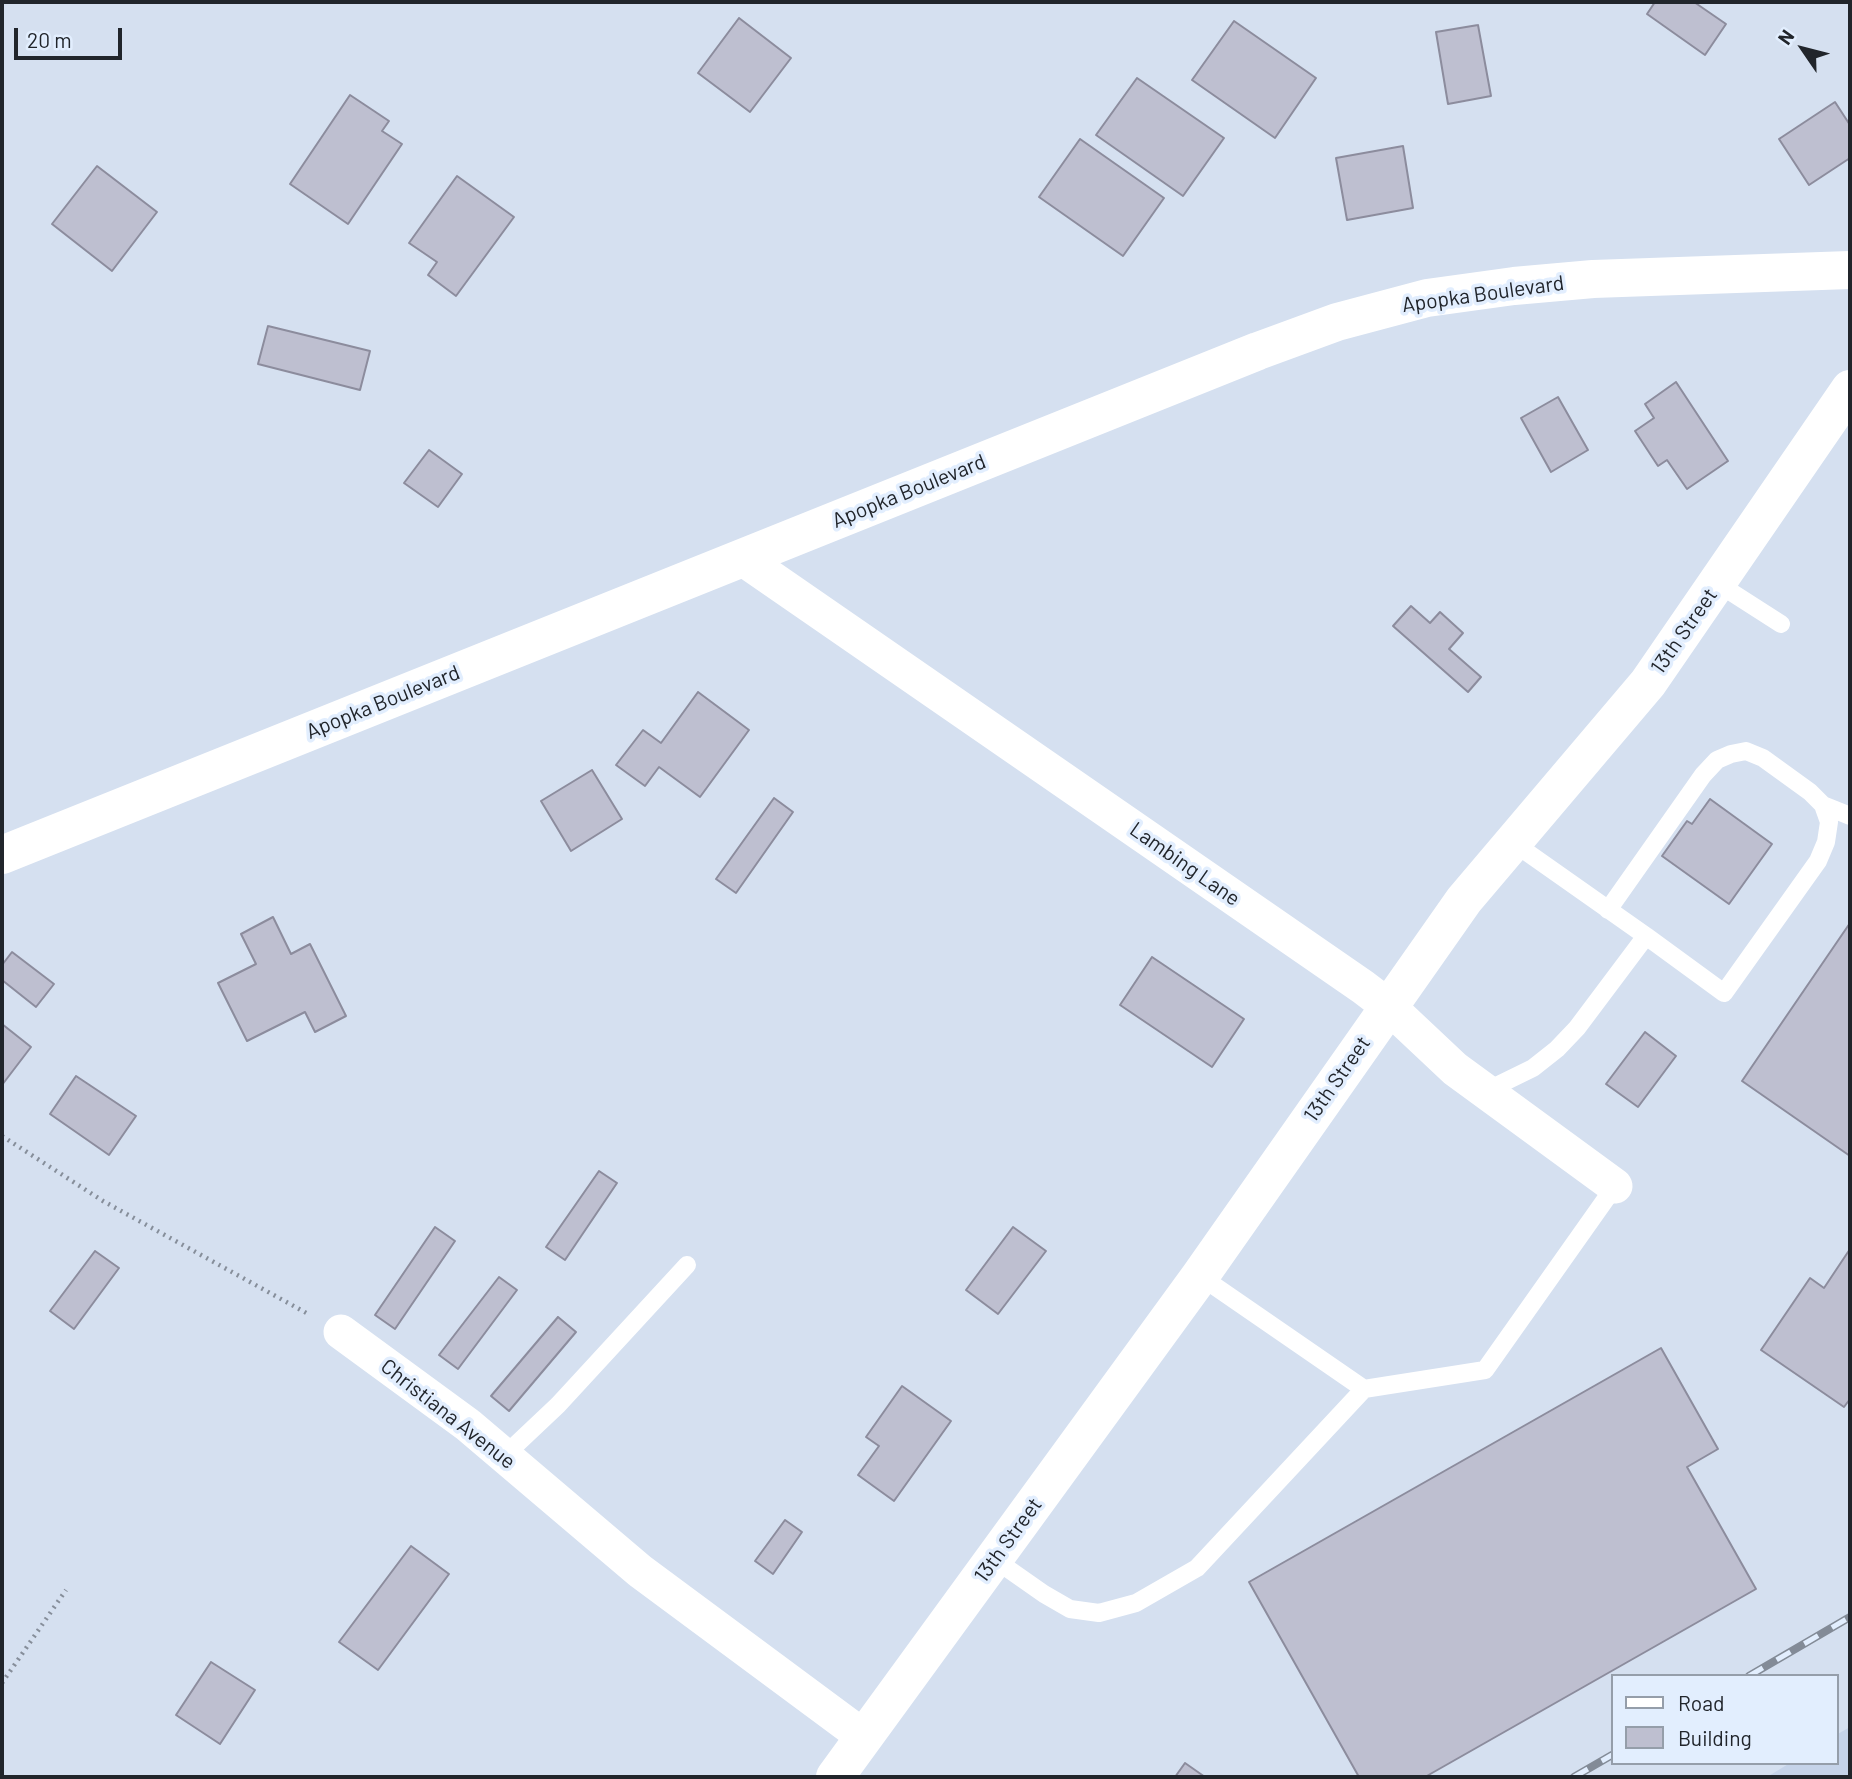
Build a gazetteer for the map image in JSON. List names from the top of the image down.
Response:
{
  "streets": {
    "street": [
      "Apopka Boulevard",
      "13th Street",
      "Lambing Lane",
      "Christiana Avenue"
    ]
  },
  "crossings": [
    ["Apopka Boulevard", "Lambing Lane"],
    ["13th Street", "Lambing Lane"],
    ["13th Street", "Christiana Avenue"]
  ],
  "legend": ["Road", "Building"],
  "scale_bar": "20 m",
  "north": "top left"
}
